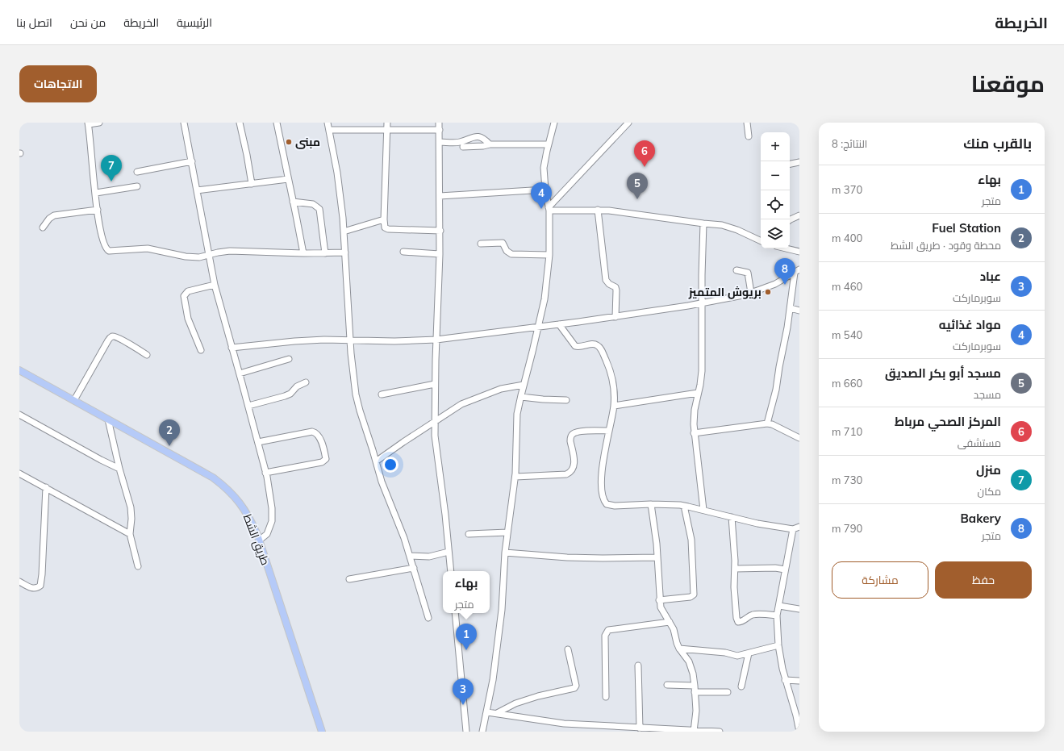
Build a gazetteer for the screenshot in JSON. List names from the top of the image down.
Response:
{
  "streets": {
    "main road": ["طريق الشط"]
  },
  "places": ["مبنى", "بريوش المتميز"],
  "page": {
    "header": "الخريطة",
    "nav": [
      "الرئيسية",
      "الخريطة",
      "من نحن",
      "اتصل بنا"
    ],
    "title": "موقعنا",
    "buttons": [
      "الاتجاهات",
      ["حفظ", "مشاركة"]
    ],
    "heading": ["بالقرب منك", "النتائج: 8"],
    "map_buttons": ["+", "−"],
    "pins": [
      "6",
      "7",
      "5",
      "4",
      "8",
      "2",
      "1",
      "3"
    ],
    "list": [
      {
        "mark": "1",
        "name": "بهاء",
        "note": "متجر",
        "value": "370 m"
      },
      {
        "mark": "2",
        "name": "Fuel Station",
        "note": "محطة وقود · طريق الشط",
        "value": "400 m"
      },
      {
        "mark": "3",
        "name": "عباد",
        "note": "سوبرماركت",
        "value": "460 m"
      },
      {
        "mark": "4",
        "name": "مواد غذائيه",
        "note": "سوبرماركت",
        "value": "540 m"
      },
      {
        "mark": "5",
        "name": "مسجد أبو بكر الصديق",
        "note": "مسجد",
        "value": "660 m"
      },
      {
        "mark": "6",
        "name": "المركز الصحي مرباط",
        "note": "مستشفى",
        "value": "710 m"
      },
      {
        "mark": "7",
        "name": "منزل",
        "note": "مكان",
        "value": "730 m"
      },
      {
        "mark": "8",
        "name": "Bakery",
        "note": "متجر",
        "value": "790 m"
      }
    ],
    "popup": ["بهاء", "متجر"]
  }
}
